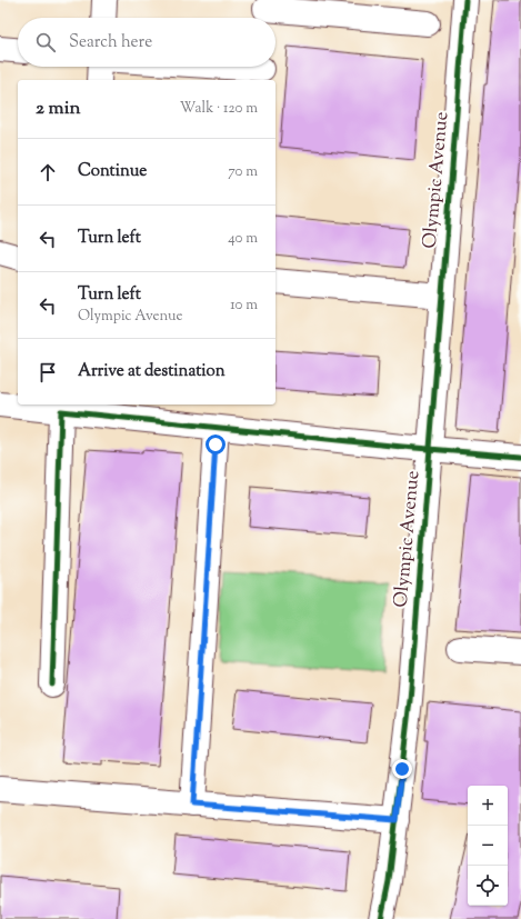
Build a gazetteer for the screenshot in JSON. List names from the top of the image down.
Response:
{
  "streets": {
    "street": ["Olympic Avenue"]
  },
  "page": {
    "search": "Search here",
    "heading": ["2 min", "Walk · 120 m"],
    "list": [
      ["Continue", "70 m"],
      ["Turn left", "40 m"],
      ["Turn left", "Olympic Avenue", "10 m"],
      "Arrive at destination"
    ],
    "map_buttons": ["+", "−"]
  }
}
